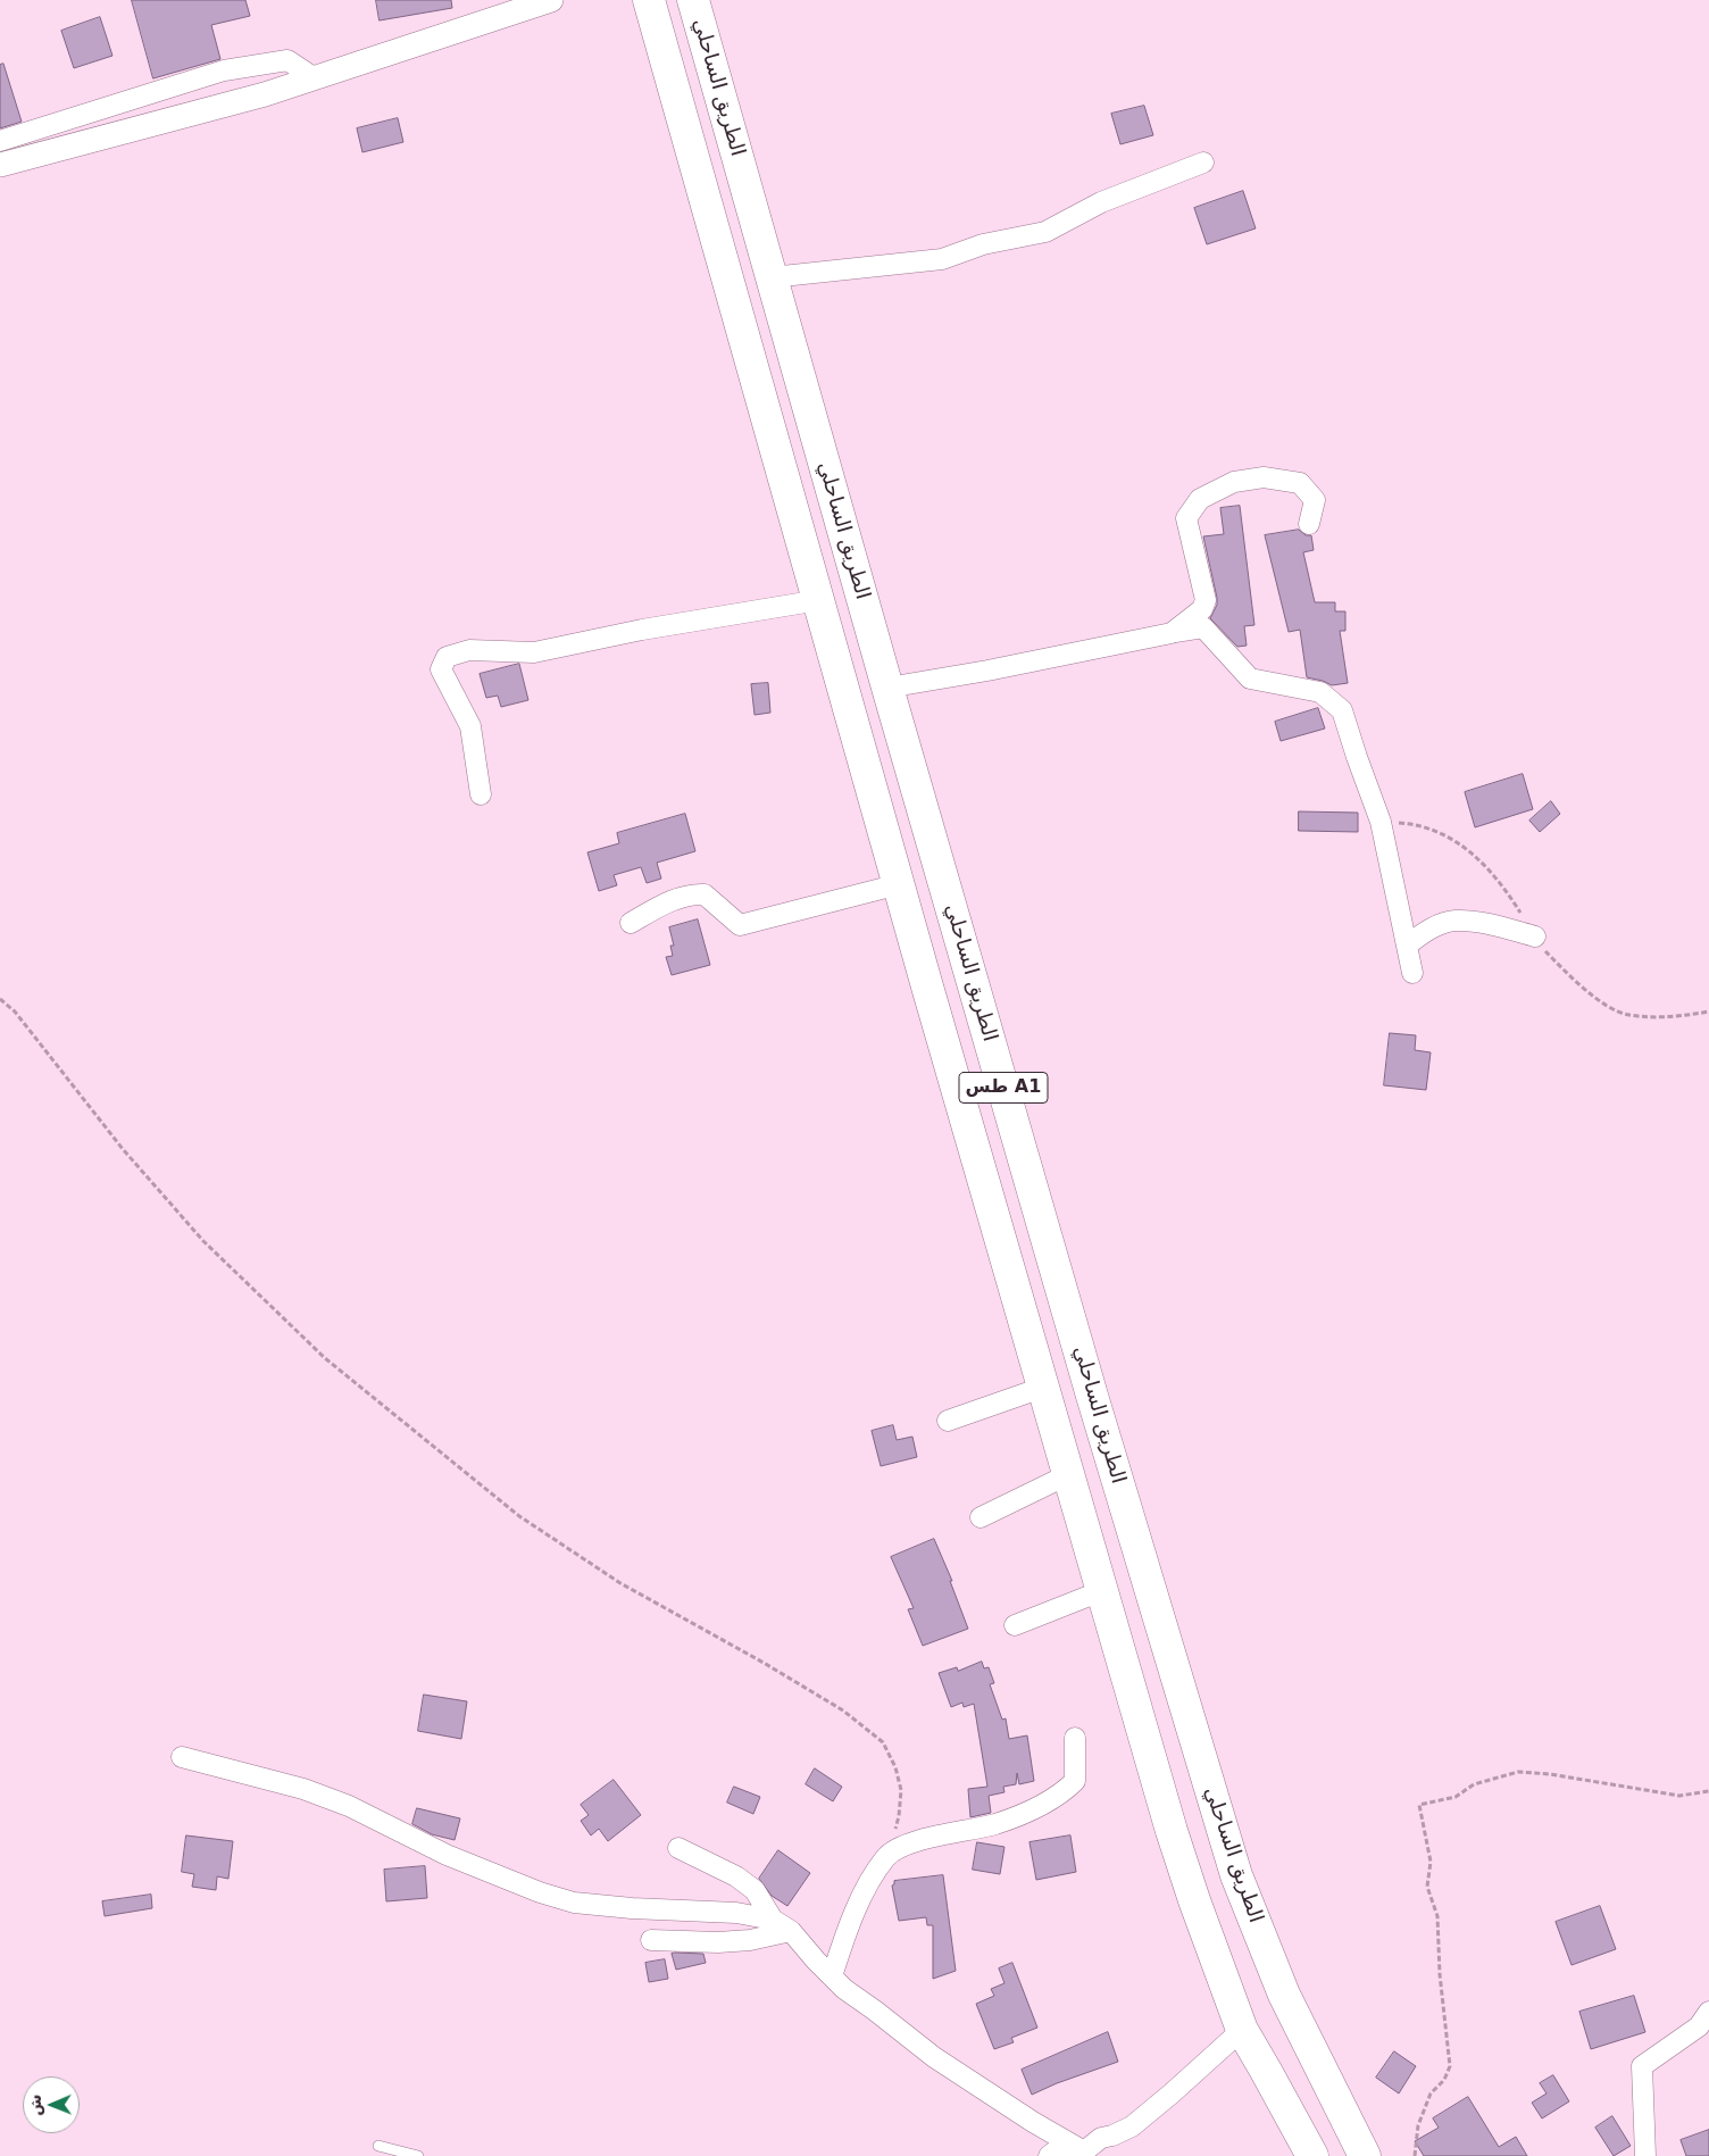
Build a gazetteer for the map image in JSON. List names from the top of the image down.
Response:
{
  "streets": {
    "highway": ["الطريق الساحلي", "طس A1"]
  },
  "north": "left"
}
